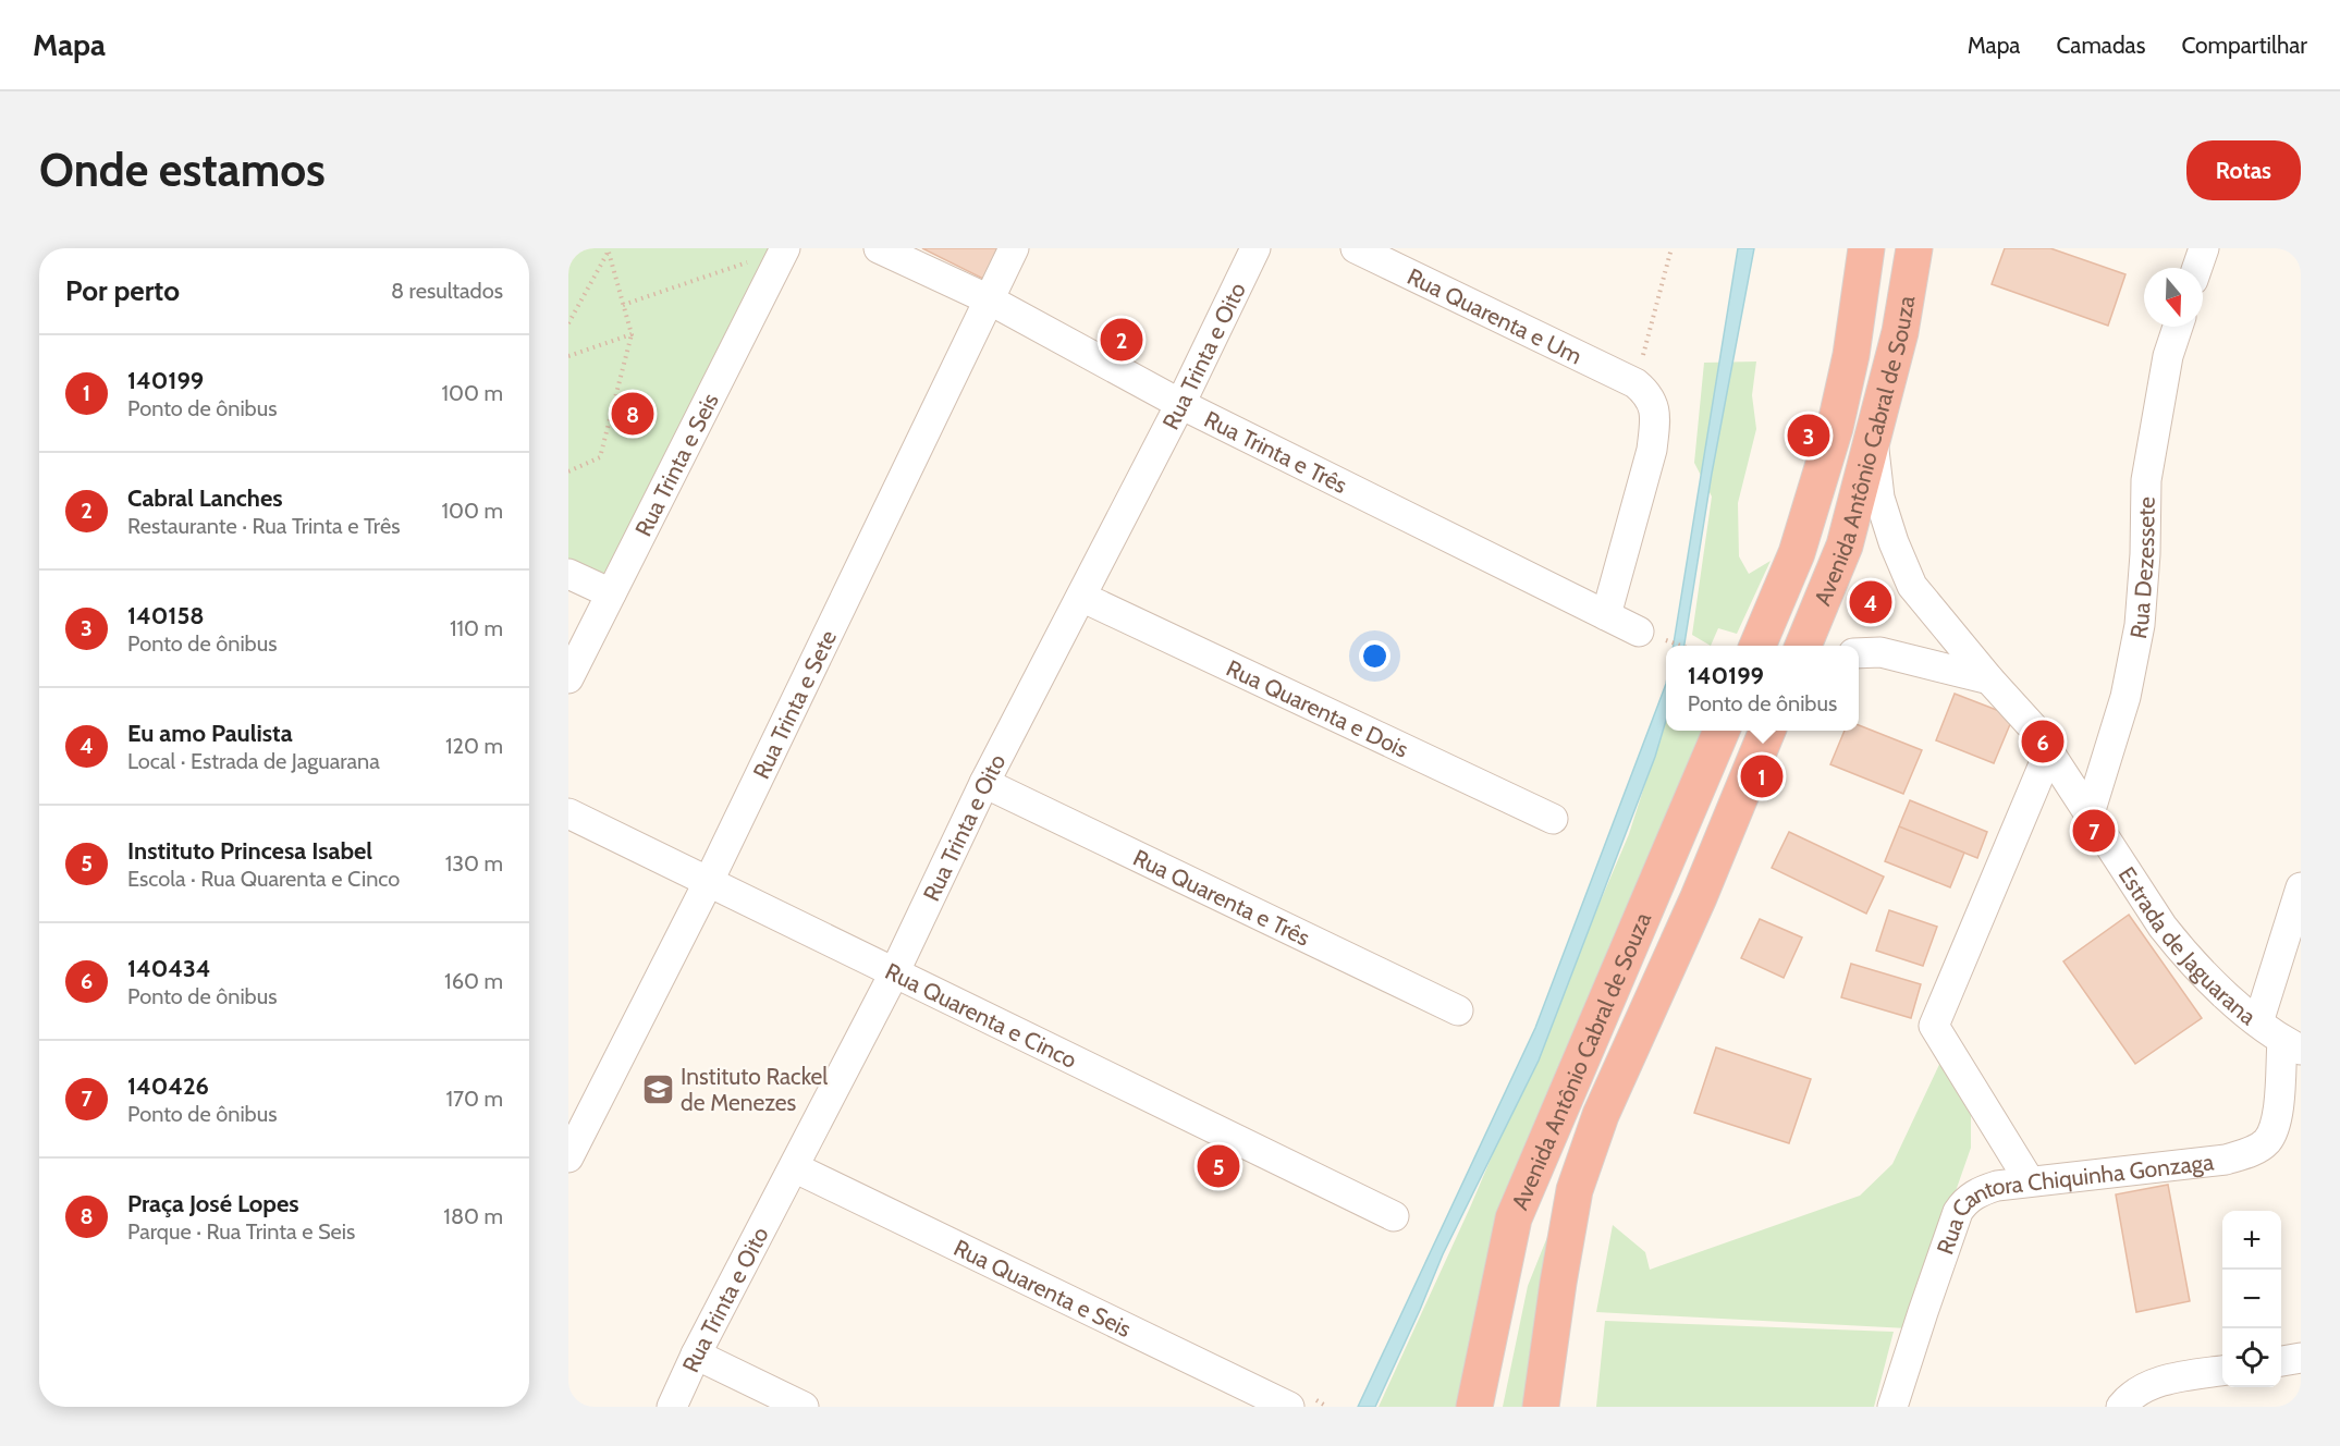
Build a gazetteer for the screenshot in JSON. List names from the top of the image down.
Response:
{
  "streets": {
    "highway": ["Avenida Antônio Cabral de Souza"],
    "street": [
      "Rua Quarenta e Um",
      "Rua Trinta e Oito",
      "Rua Trinta e Três",
      "Rua Trinta e Seis",
      "Rua Dezessete",
      "Rua Trinta e Sete",
      "Rua Quarenta e Dois",
      "Rua Quarenta e Três",
      "Estrada de Jaguarana",
      "Rua Quarenta e Cinco",
      "Rua Cantora Chiquinha Gonzaga",
      "Rua Quarenta e Seis"
    ]
  },
  "crossings": [
    ["Rua Trinta e Oito", "Rua Trinta e Três"],
    ["Rua Trinta e Oito", "Rua Quarenta e Dois"],
    ["Rua Trinta e Oito", "Rua Quarenta e Três"],
    ["Rua Trinta e Oito", "Rua Quarenta e Cinco"],
    ["Rua Trinta e Oito", "Rua Quarenta e Seis"],
    ["Rua Trinta e Três", "Rua Trinta e Sete"],
    ["Avenida Antônio Cabral de Souza", "Estrada de Jaguarana"],
    ["Rua Dezessete", "Estrada de Jaguarana"],
    ["Rua Trinta e Sete", "Rua Quarenta e Cinco"],
    ["Estrada de Jaguarana", "Rua Cantora Chiquinha Gonzaga"]
  ],
  "places": {
    "school or university": ["Instituto Rackel de Menezes"]
  },
  "north": "bottom",
  "page": {
    "header": "Mapa",
    "nav": ["Mapa", "Camadas", "Compartilhar"],
    "buttons": "Rotas",
    "title": "Onde estamos",
    "heading": ["Por perto", "8 resultados"],
    "pins": [
      "2",
      "8",
      "3",
      "4",
      "6",
      "1",
      "7",
      "5"
    ],
    "list": [
      {
        "mark": "1",
        "name": "140199",
        "note": "Ponto de ônibus",
        "value": "100 m"
      },
      {
        "mark": "2",
        "name": "Cabral Lanches",
        "note": "Restaurante · Rua Trinta e Três",
        "value": "100 m"
      },
      {
        "mark": "3",
        "name": "140158",
        "note": "Ponto de ônibus",
        "value": "110 m"
      },
      {
        "mark": "4",
        "name": "Eu amo Paulista",
        "note": "Local · Estrada de Jaguarana",
        "value": "120 m"
      },
      {
        "mark": "5",
        "name": "Instituto Princesa Isabel",
        "note": "Escola · Rua Quarenta e Cinco",
        "value": "130 m"
      },
      {
        "mark": "6",
        "name": "140434",
        "note": "Ponto de ônibus",
        "value": "160 m"
      },
      {
        "mark": "7",
        "name": "140426",
        "note": "Ponto de ônibus",
        "value": "170 m"
      },
      {
        "mark": "8",
        "name": "Praça José Lopes",
        "note": "Parque · Rua Trinta e Seis",
        "value": "180 m"
      }
    ],
    "popup": ["140199", "Ponto de ônibus"],
    "map_buttons": ["+", "−"]
  }
}
